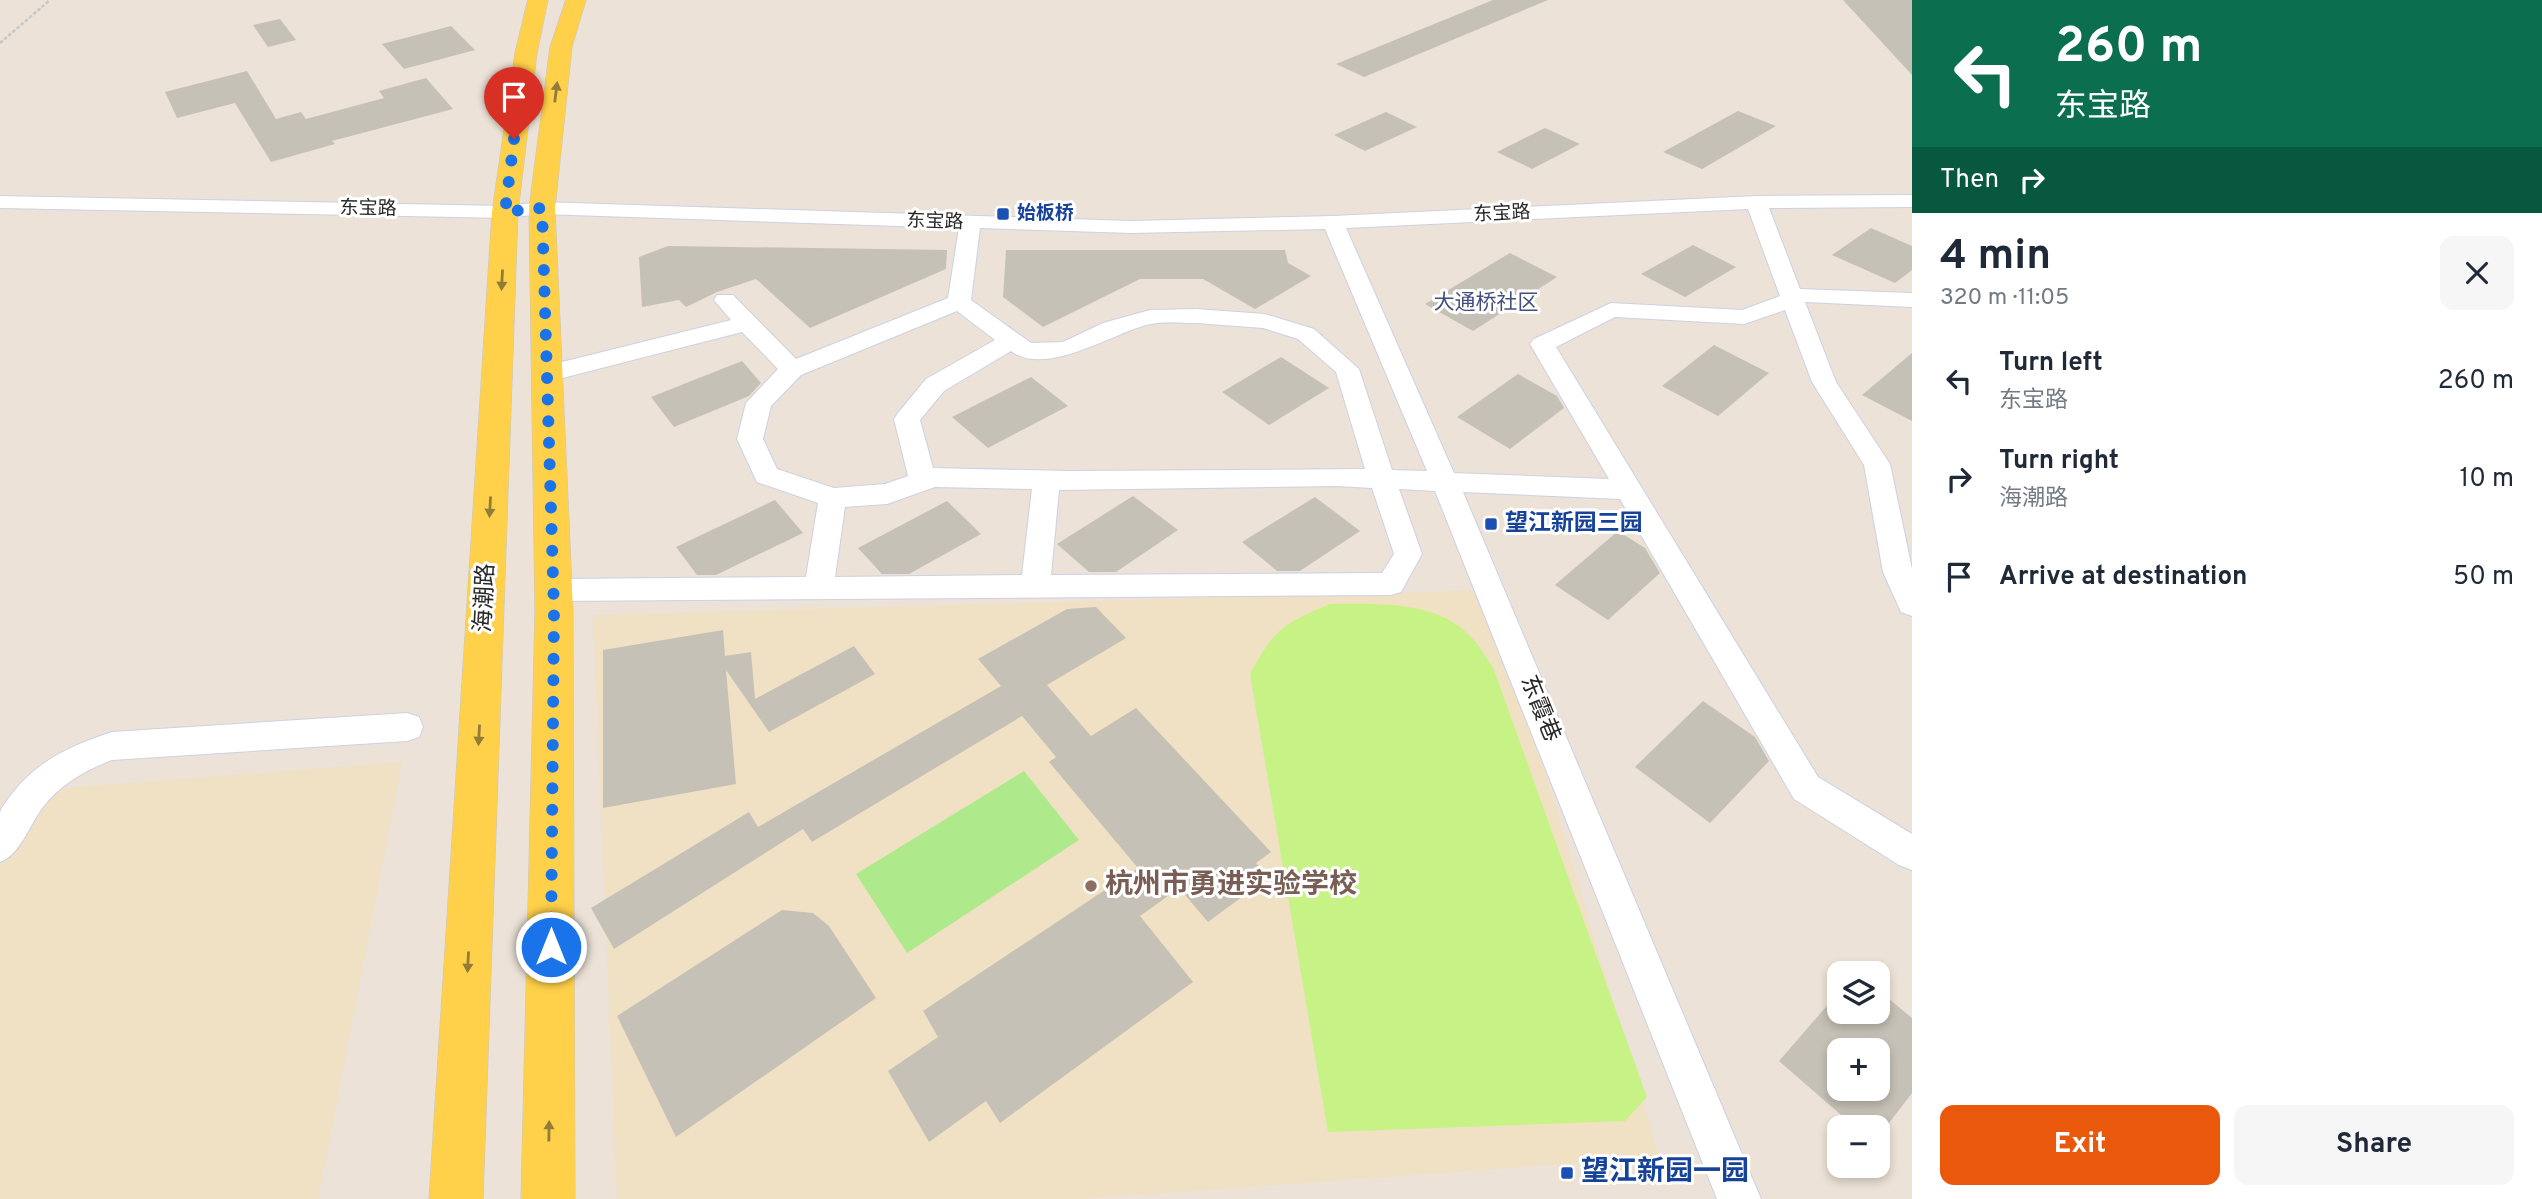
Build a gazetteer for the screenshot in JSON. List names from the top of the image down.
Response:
{
  "streets": {
    "main road": ["海潮路"],
    "street": ["东宝路", "东霞巷"]
  },
  "crossings": [
    ["东宝路", "海潮路"],
    ["东宝路", "东霞巷"]
  ],
  "districts": ["大通桥社区"],
  "places": {
    "transit": ["始板桥", "望江新园三园", "望江新园一园"],
    "other": ["杭州市勇进实验学校"]
  },
  "page": {
    "turn": ["260 m", "东宝路"],
    "then": "Then",
    "heading": ["4 min", "320 m · 11:05"],
    "list": [
      {
        "name": "Turn left",
        "note": "东宝路",
        "value": "260 m"
      },
      {
        "name": "Turn right",
        "note": "海潮路",
        "value": "10 m"
      },
      {
        "name": "Arrive at destination",
        "value": "50 m"
      }
    ],
    "map_buttons": ["+", "−"],
    "buttons": ["Exit", "Share"]
  }
}
